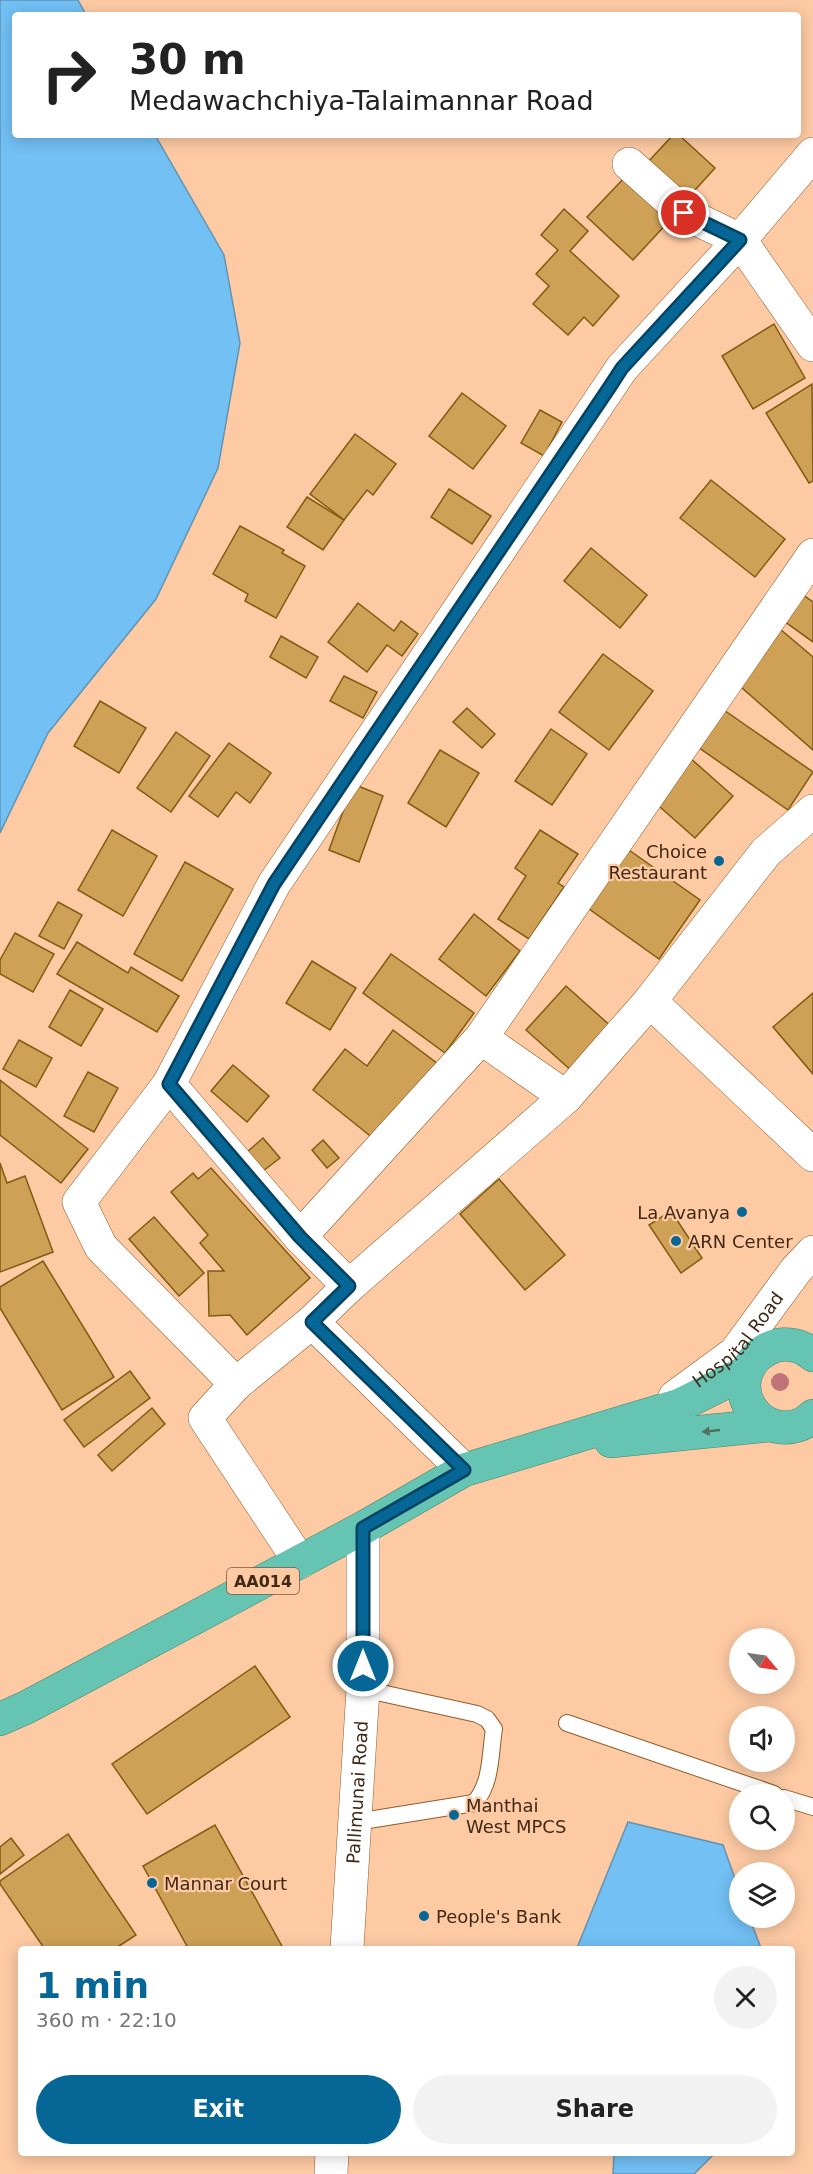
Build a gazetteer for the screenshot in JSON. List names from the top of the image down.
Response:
{
  "streets": {
    "highway": ["AA014"],
    "street": ["Hospital Road", "Pallimunai Road"]
  },
  "crossings": [
    ["Hospital Road", "AA014"],
    ["AA014", "Pallimunai Road"]
  ],
  "places": [
    "Choice Restaurant",
    "La Avanya",
    "ARN Center",
    "Manthai West MPCS",
    "Mannar Court",
    "People's Bank"
  ],
  "north": "bottom right",
  "page": {
    "turn": ["30 m", "Medawachchiya-Talaimannar Road"],
    "heading": ["1 min", "360 m · 22:10"],
    "buttons": ["Exit", "Share"]
  }
}
